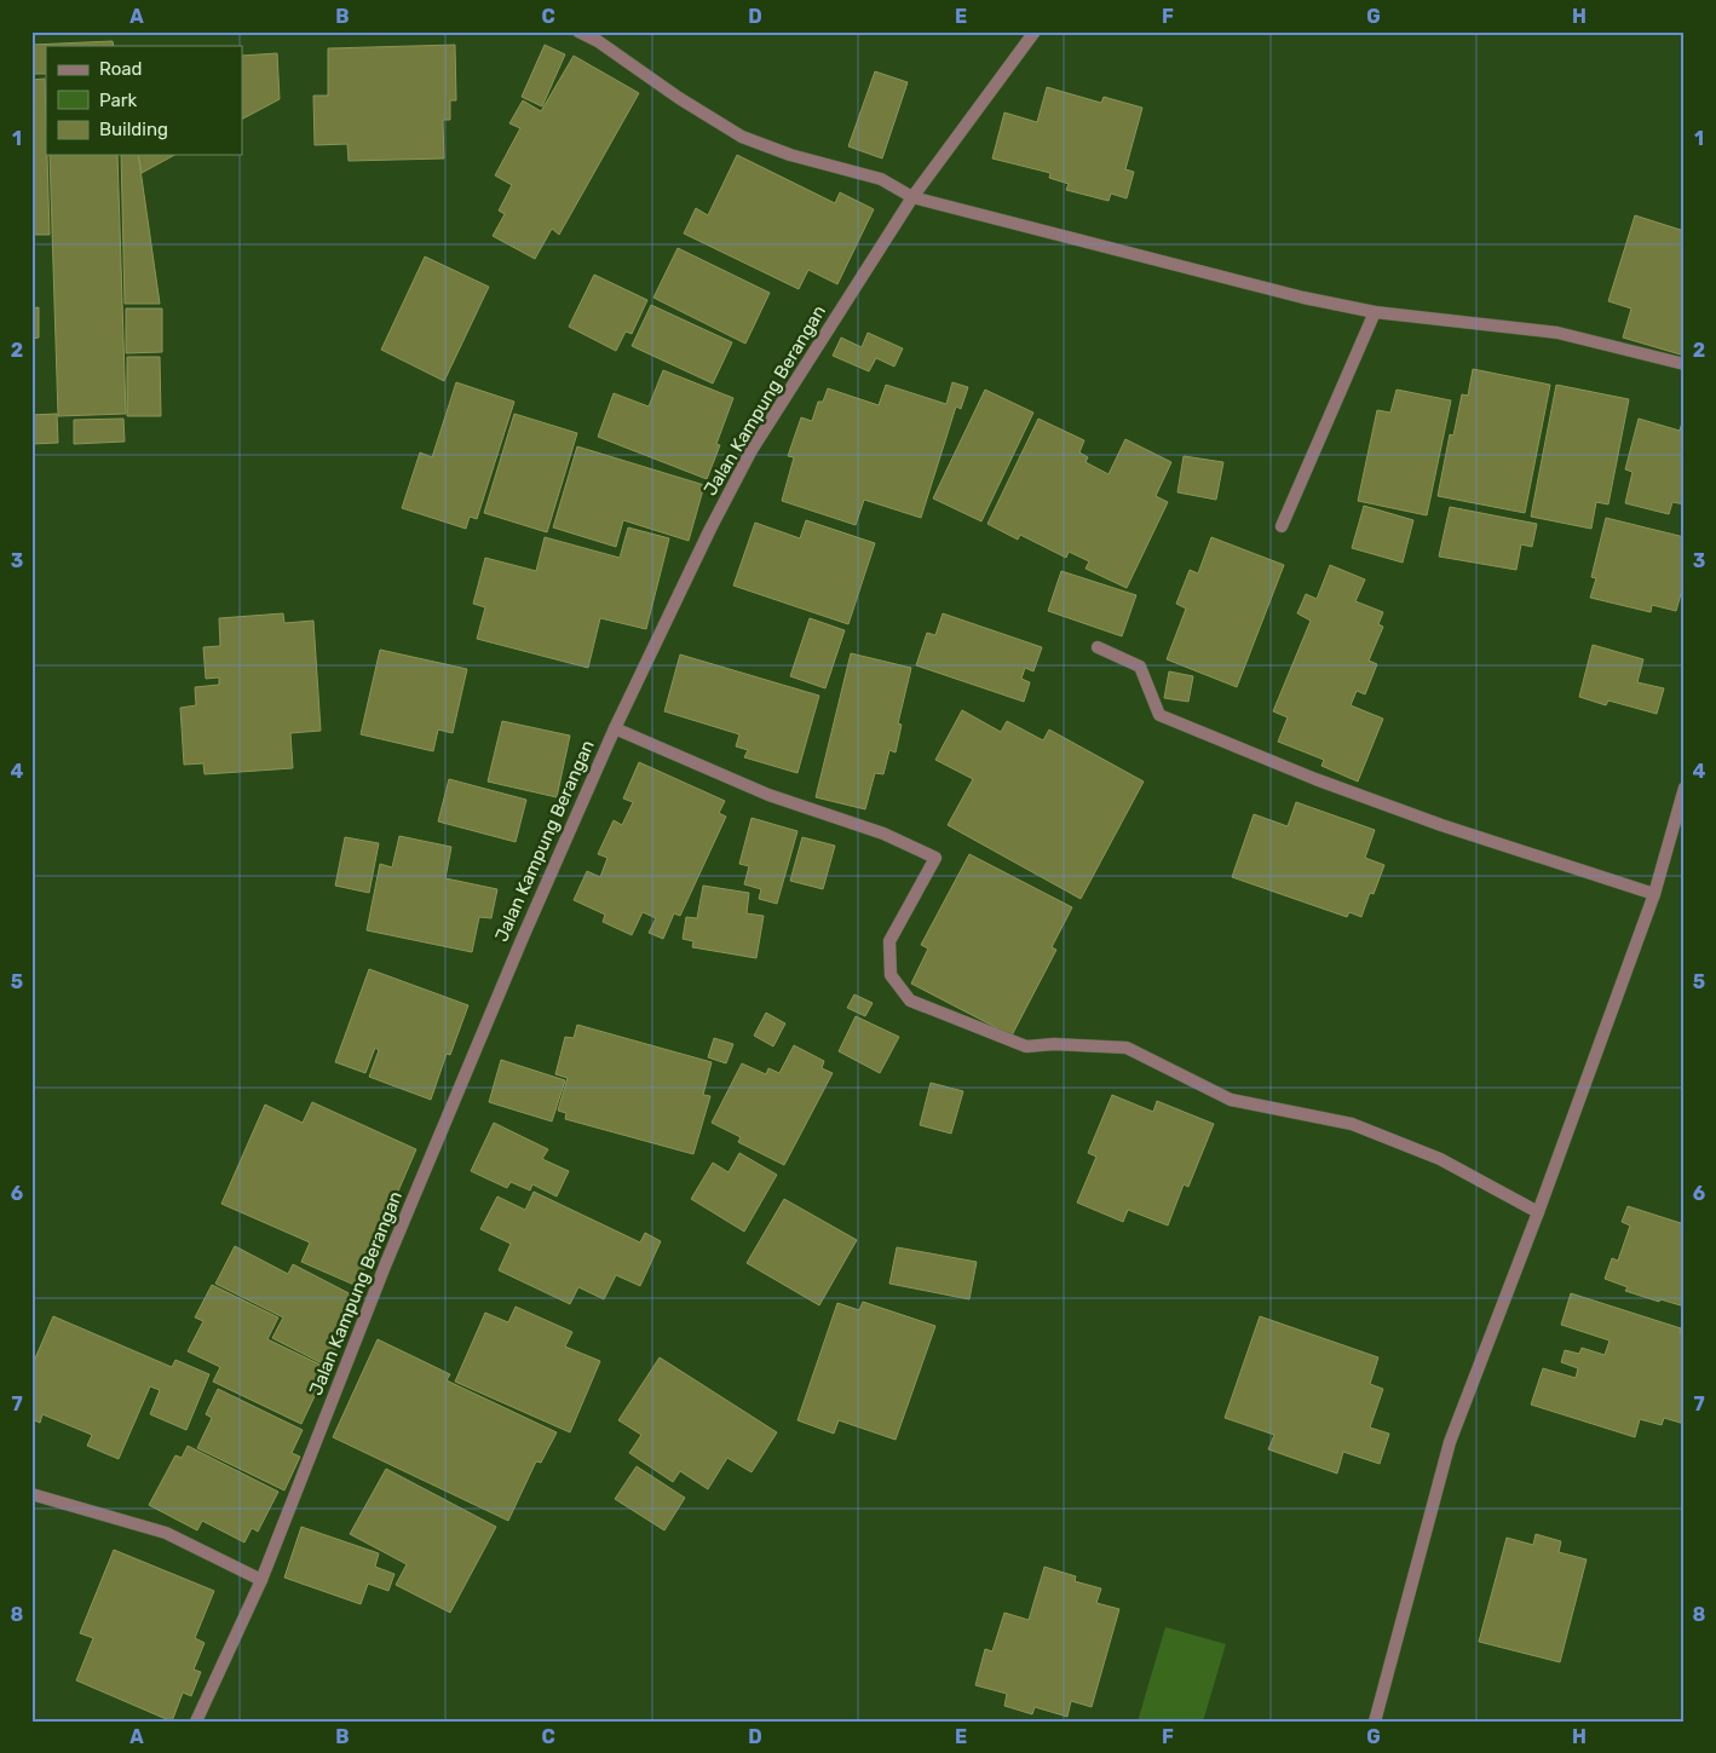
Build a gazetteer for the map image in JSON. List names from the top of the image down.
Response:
{
  "streets": {
    "street": ["Jalan Kampung Berangan"]
  },
  "legend": ["Road", "Park", "Building"],
  "grid": {
    "columns": [
      "A",
      "B",
      "C",
      "D",
      "E",
      "F",
      "G",
      "H"
    ],
    "rows": [
      "1",
      "2",
      "3",
      "4",
      "5",
      "6",
      "7",
      "8"
    ]
  }
}
